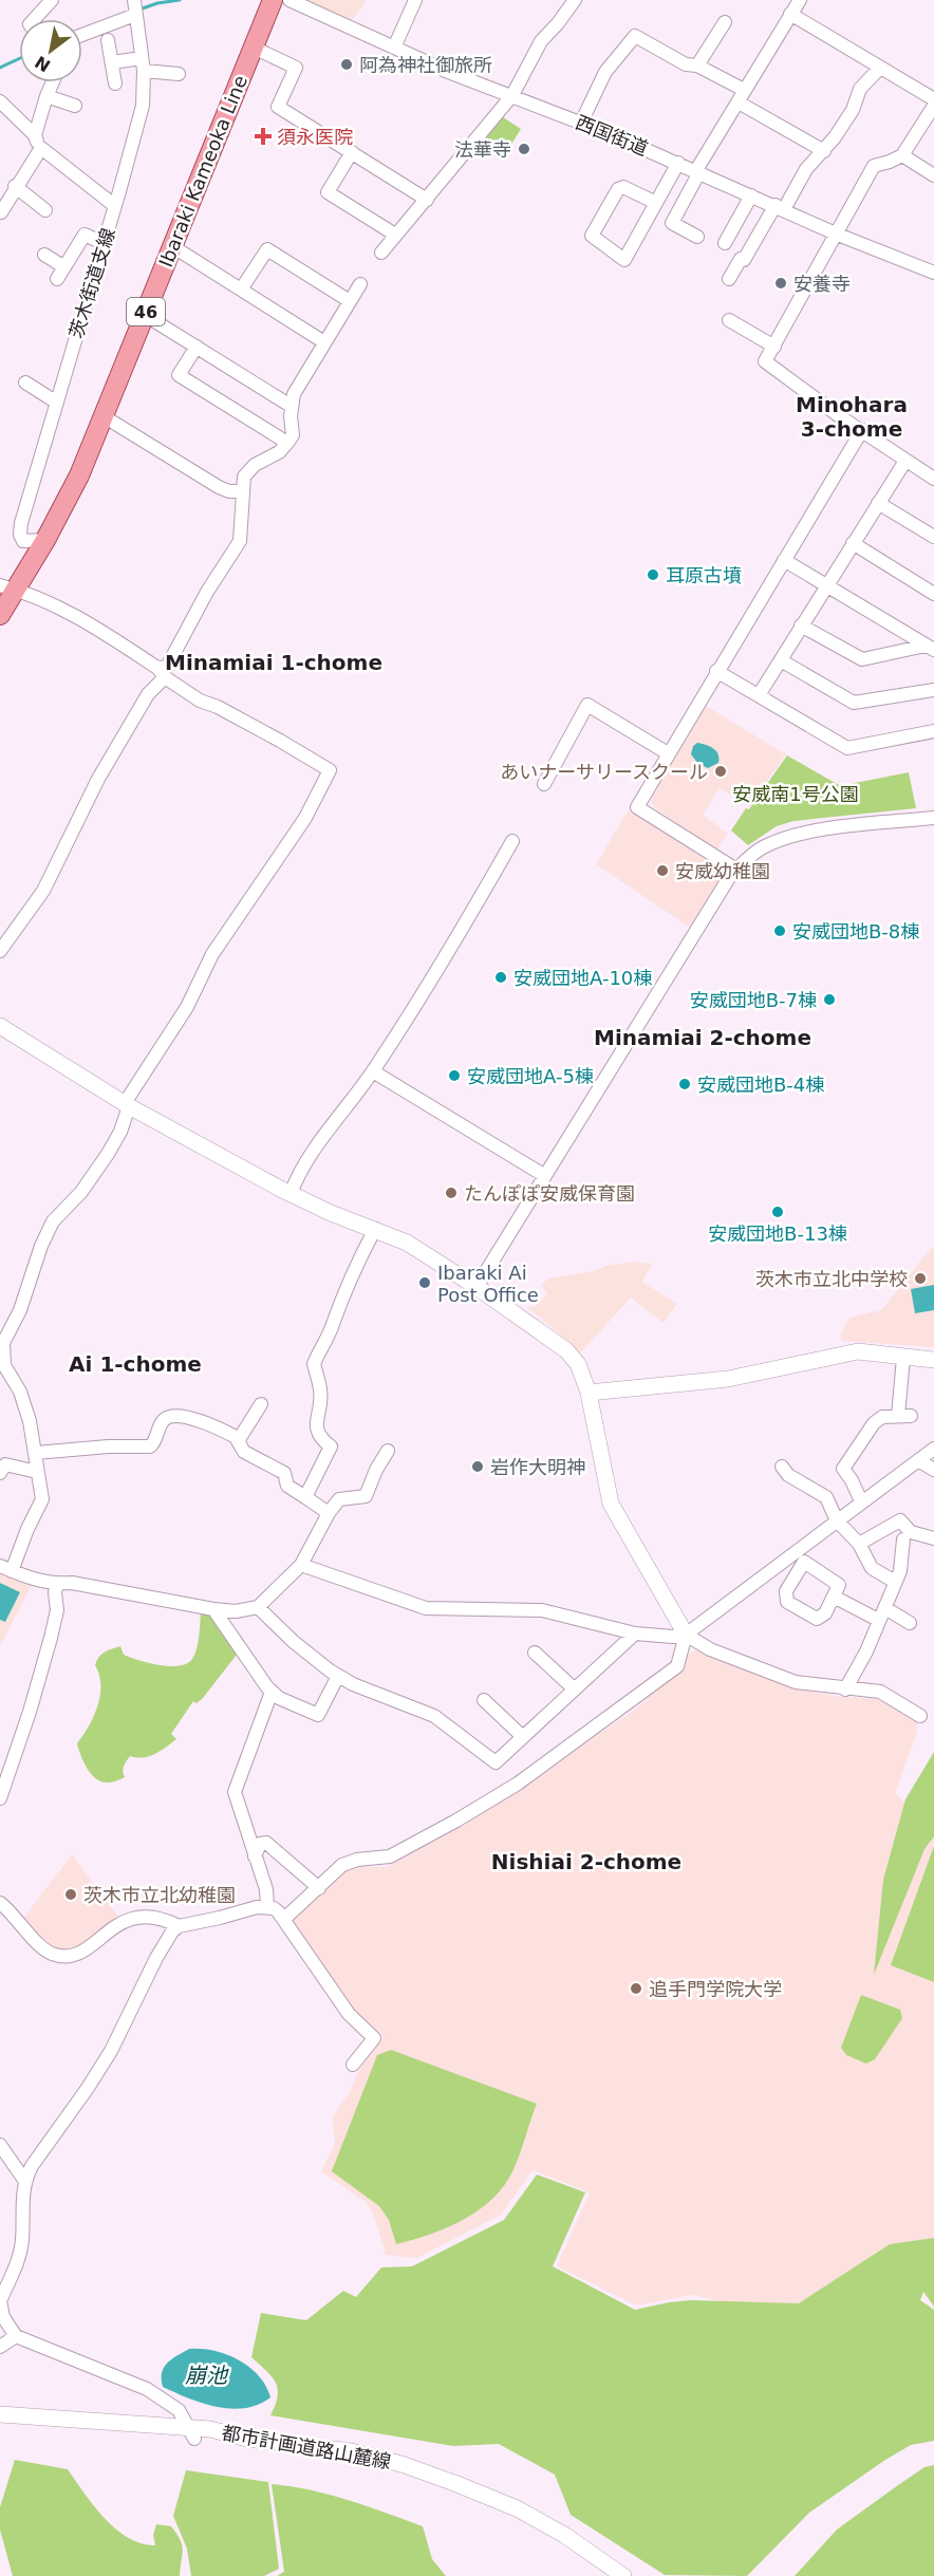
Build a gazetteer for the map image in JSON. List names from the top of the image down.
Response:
{
  "streets": {
    "main road": ["Ibaraki Kameoka Line", "46"],
    "street": ["西国街道", "茨木街道支線", "都市計画道路山麓線"]
  },
  "crossings": [
    ["Ibaraki Kameoka Line", "茨木街道支線"]
  ],
  "districts": [
    "Minohara 3-chome",
    "Minamiai 1-chome",
    "Minamiai 2-chome",
    "Ai 1-chome",
    "Nishiai 2-chome"
  ],
  "water": ["崩池"],
  "parks": ["安威南1号公園"],
  "places": {
    "other": [
      "阿為神社御旅所",
      "法華寺",
      "安養寺",
      "耳原古墳",
      "あいナーサリースクール",
      "安威幼稚園",
      "安威団地B-8棟",
      "安威団地A-10棟",
      "安威団地B-7棟",
      "安威団地A-5棟",
      "安威団地B-4棟",
      "たんぽぽ安威保育園",
      "安威団地B-13棟",
      "茨木市立北中学校",
      "Ibaraki Ai Post Office",
      "岩作大明神",
      "茨木市立北幼稚園",
      "追手門学院大学"
    ],
    "health": ["須永医院"]
  },
  "north": "bottom left"
}
